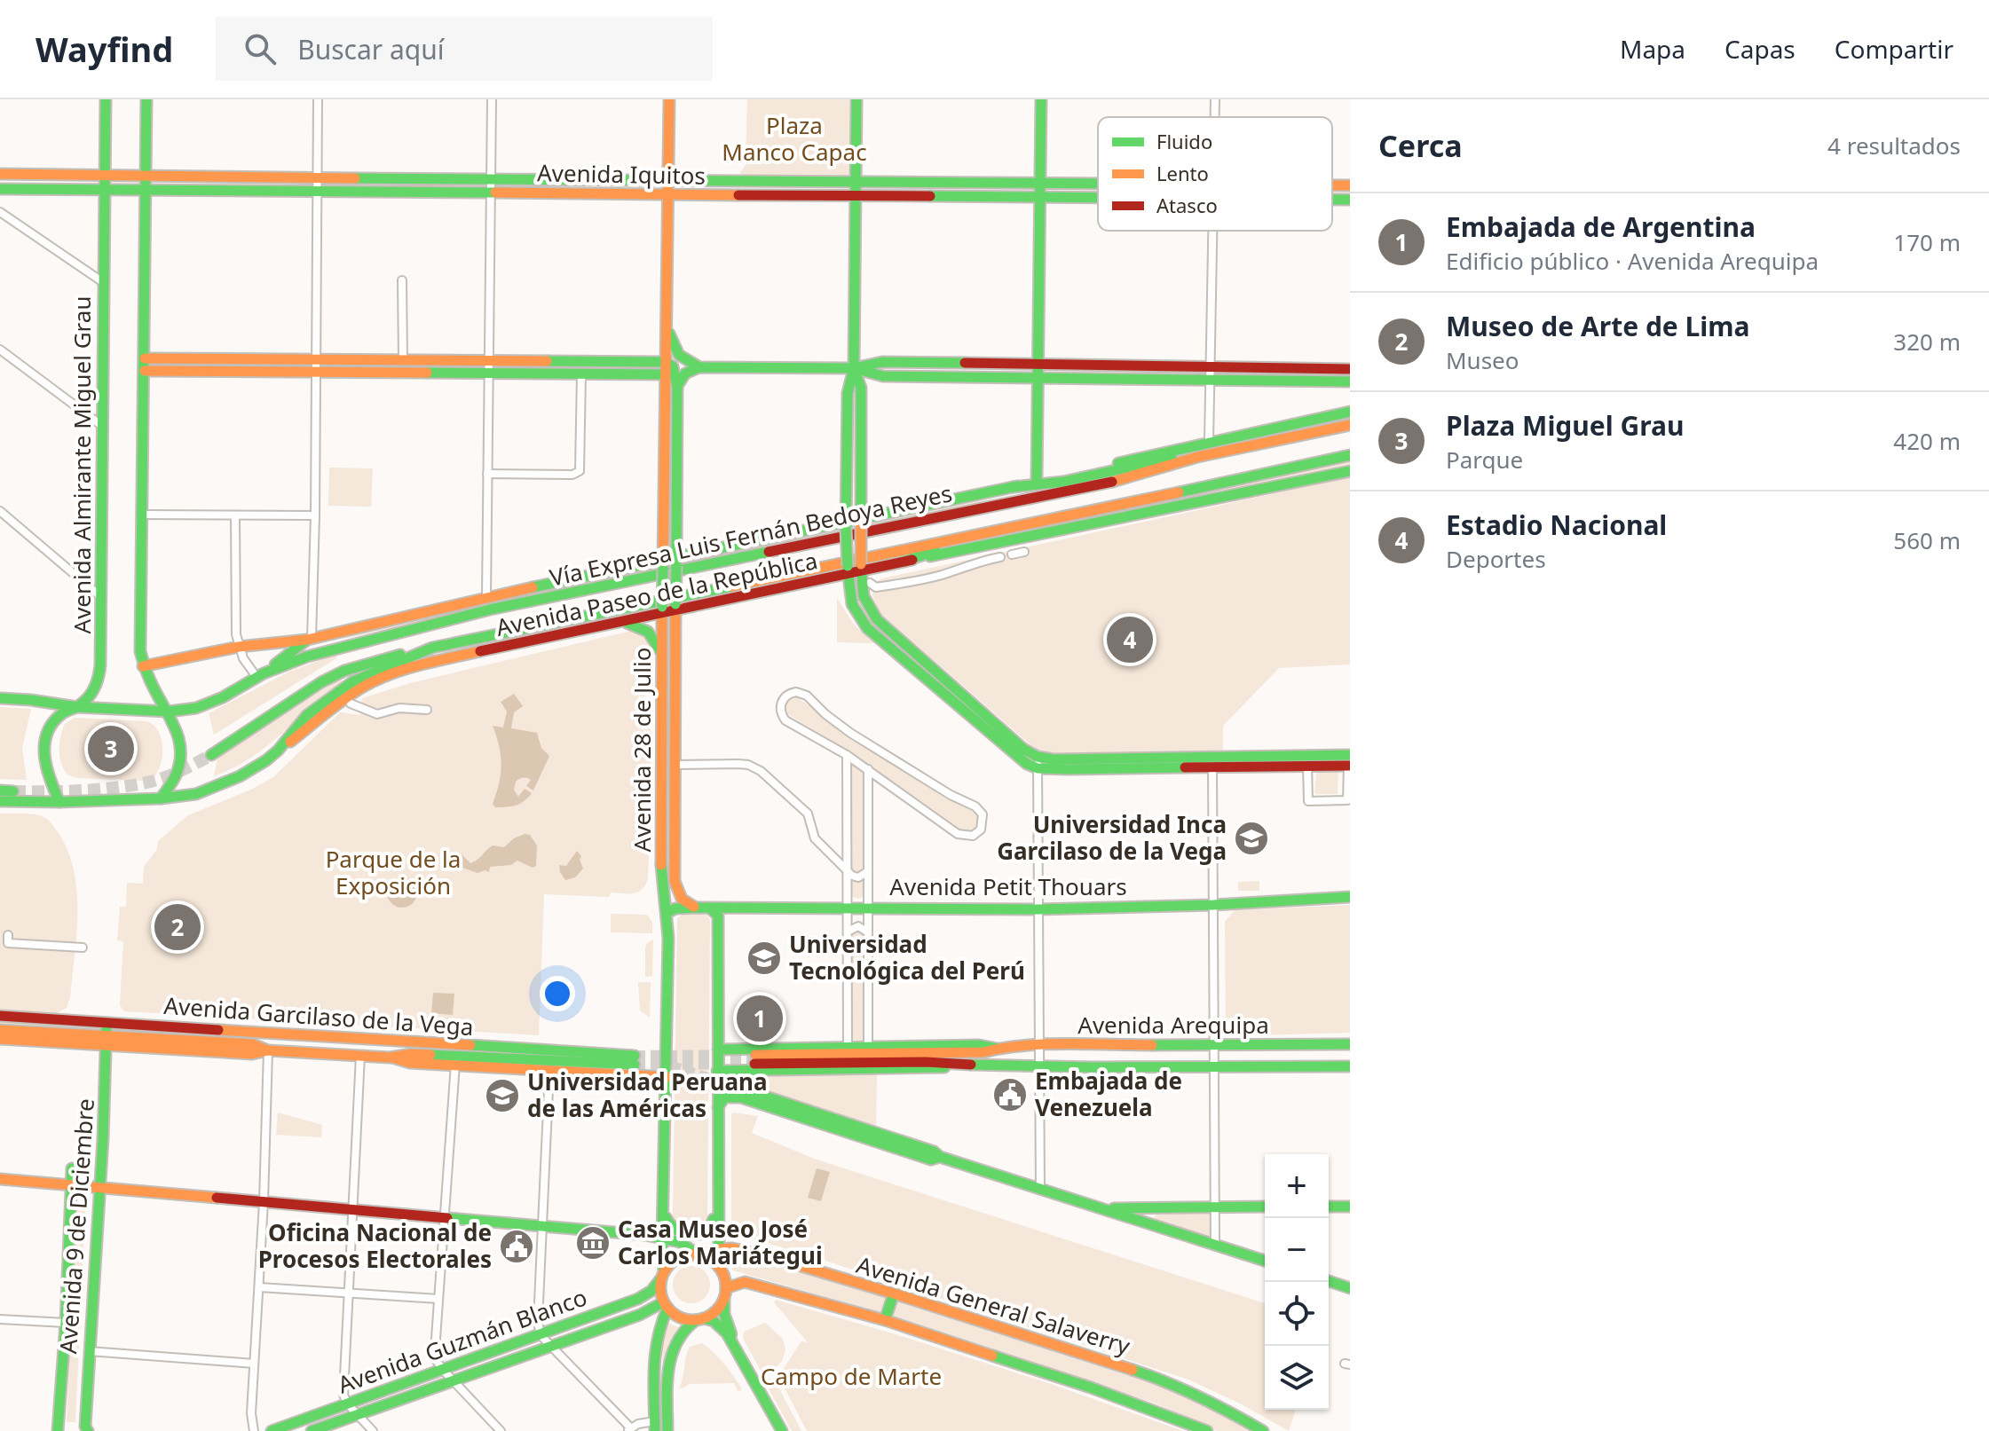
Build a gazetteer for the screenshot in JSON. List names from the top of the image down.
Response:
{
  "streets": {
    "main road": [
      "Avenida Iquitos",
      "Avenida Almirante Miguel Grau",
      "Vía Expresa Luis Fernán Bedoya Reyes",
      "Avenida Paseo de la República",
      "Avenida 28 de Julio",
      "Avenida Petit Thouars",
      "Avenida Garcilaso de la Vega",
      "Avenida Arequipa",
      "Avenida 9 de Diciembre",
      "Avenida General Salaverry",
      "Avenida Guzmán Blanco"
    ]
  },
  "crossings": [
    ["Avenida Iquitos", "Avenida Almirante Miguel Grau"],
    ["Avenida Iquitos", "Avenida 28 de Julio"],
    ["Avenida Almirante Miguel Grau", "Vía Expresa Luis Fernán Bedoya Reyes"],
    ["Avenida Almirante Miguel Grau", "Avenida Paseo de la República"],
    ["Vía Expresa Luis Fernán Bedoya Reyes", "Avenida Paseo de la República"],
    ["Avenida Paseo de la República", "Avenida 28 de Julio"],
    ["Avenida 28 de Julio", "Avenida Petit Thouars"],
    ["Avenida 28 de Julio", "Avenida Garcilaso de la Vega"],
    ["Avenida 28 de Julio", "Avenida General Salaverry"],
    ["Avenida 28 de Julio", "Avenida Guzmán Blanco"],
    ["Avenida Garcilaso de la Vega", "Avenida 9 de Diciembre"],
    ["Avenida General Salaverry", "Avenida Guzmán Blanco"]
  ],
  "parks": ["Plaza Manco Capac", "Parque de la Exposición", "Campo de Marte"],
  "places": {
    "school or university": ["Universidad Inca Garcilaso de la Vega", "Universidad Tecnológica del Perú", "Universidad Peruana de las Américas"],
    "public building": ["Embajada de Venezuela", "Oficina Nacional de Procesos Electorales"],
    "museum": ["Casa Museo José Carlos Mariátegui"]
  },
  "legend": ["Fluido", "Lento", "Atasco"],
  "page": {
    "header": "Wayfind",
    "search": "Buscar aquí",
    "nav": ["Mapa", "Capas", "Compartir"],
    "heading": ["Cerca", "4 resultados"],
    "list": [
      {
        "mark": "1",
        "name": "Embajada de Argentina",
        "note": "Edificio público · Avenida Arequipa",
        "value": "170 m"
      },
      {
        "mark": "2",
        "name": "Museo de Arte de Lima",
        "note": "Museo",
        "value": "320 m"
      },
      {
        "mark": "3",
        "name": "Plaza Miguel Grau",
        "note": "Parque",
        "value": "420 m"
      },
      {
        "mark": "4",
        "name": "Estadio Nacional",
        "note": "Deportes",
        "value": "560 m"
      }
    ],
    "pins": [
      "4",
      "3",
      "2",
      "1"
    ],
    "map_buttons": ["+", "−"]
  }
}
